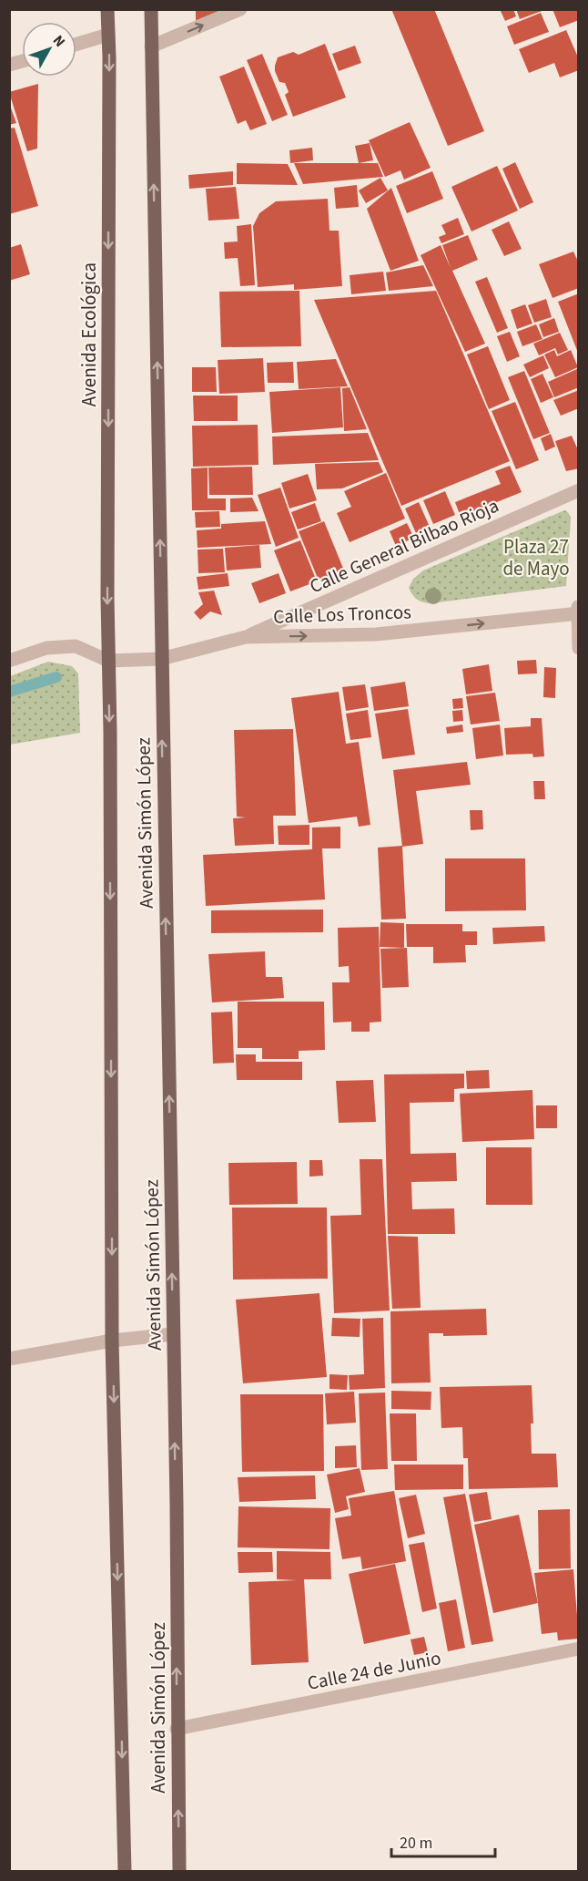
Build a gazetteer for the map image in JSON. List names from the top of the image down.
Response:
{
  "streets": {
    "main road": ["Avenida Ecológica", "Avenida Simón López"],
    "street": ["Calle General Bilbao Rioja", "Calle Los Troncos", "Calle 24 de Junio"]
  },
  "crossings": [
    ["Avenida Ecológica", "Calle Los Troncos"],
    ["Avenida Ecológica", "Avenida Simón López"],
    ["Calle General Bilbao Rioja", "Calle Los Troncos"],
    ["Calle Los Troncos", "Avenida Simón López"],
    ["Avenida Simón López", "Calle 24 de Junio"]
  ],
  "one_way": ["Calle Los Troncos"],
  "parks": ["Plaza 27 de Mayo"],
  "scale_bar": "20 m",
  "north": "top right"
}
